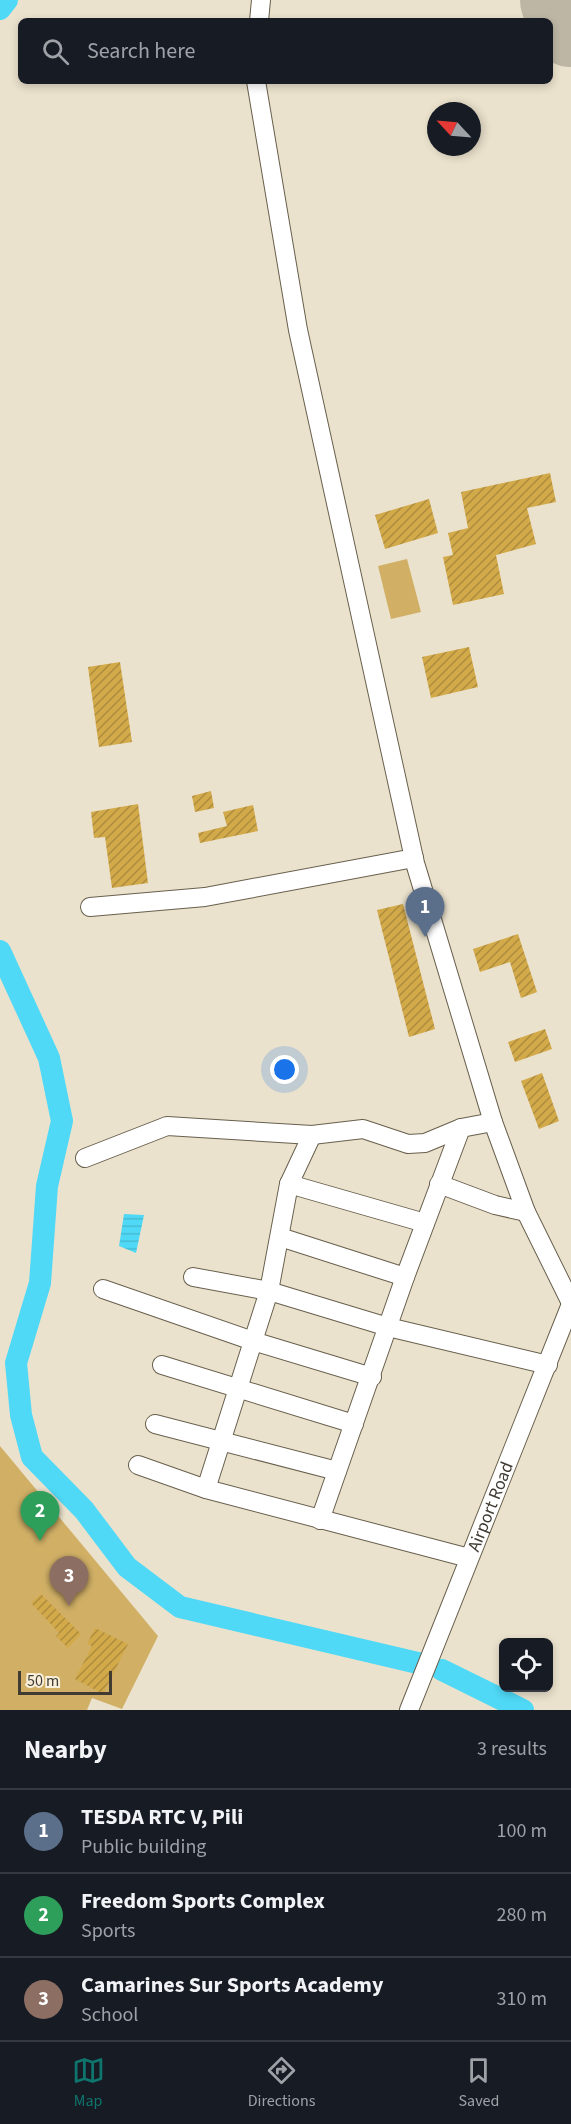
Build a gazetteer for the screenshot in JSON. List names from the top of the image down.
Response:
{
  "streets": {
    "street": ["Airport Road"]
  },
  "scale_bar": "50 m",
  "north": "top left",
  "page": {
    "search": "Search here",
    "pins": ["1", "2", "3"],
    "scale": "50 m",
    "heading": ["Nearby", "3 results"],
    "list": [
      {
        "mark": "1",
        "name": "TESDA RTC V, Pili",
        "note": "Public building",
        "value": "100 m"
      },
      {
        "mark": "2",
        "name": "Freedom Sports Complex",
        "note": "Sports",
        "value": "280 m"
      },
      {
        "mark": "3",
        "name": "Camarines Sur Sports Academy",
        "note": "School",
        "value": "310 m"
      }
    ],
    "nav": ["Map", "Directions", "Saved"]
  }
}
